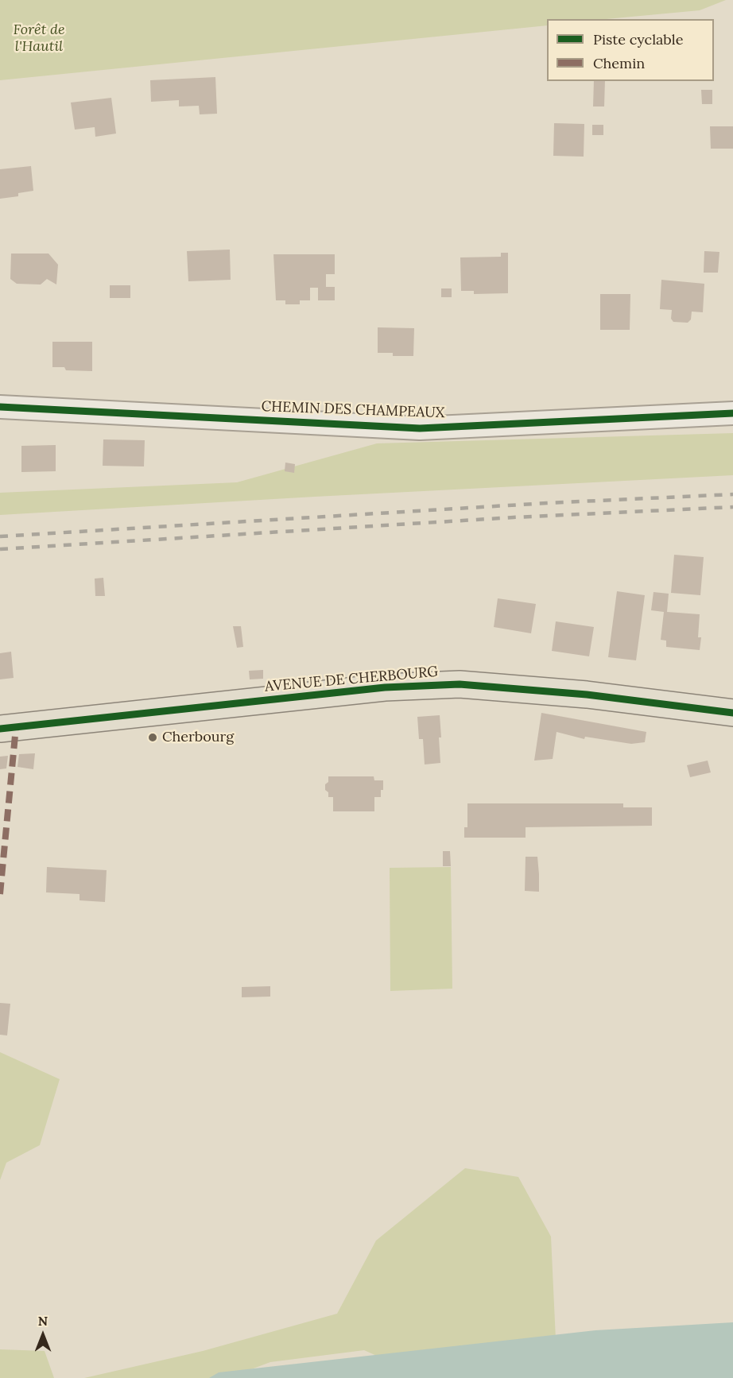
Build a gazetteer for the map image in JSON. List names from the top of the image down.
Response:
{
  "streets": {
    "main road": ["AVENUE DE CHERBOURG"],
    "street": ["CHEMIN DES CHAMPEAUX"]
  },
  "parks": ["Forêt de l'Hautil"],
  "places": ["Cherbourg"],
  "legend": ["Piste cyclable", "Chemin"],
  "north": "top"
}
